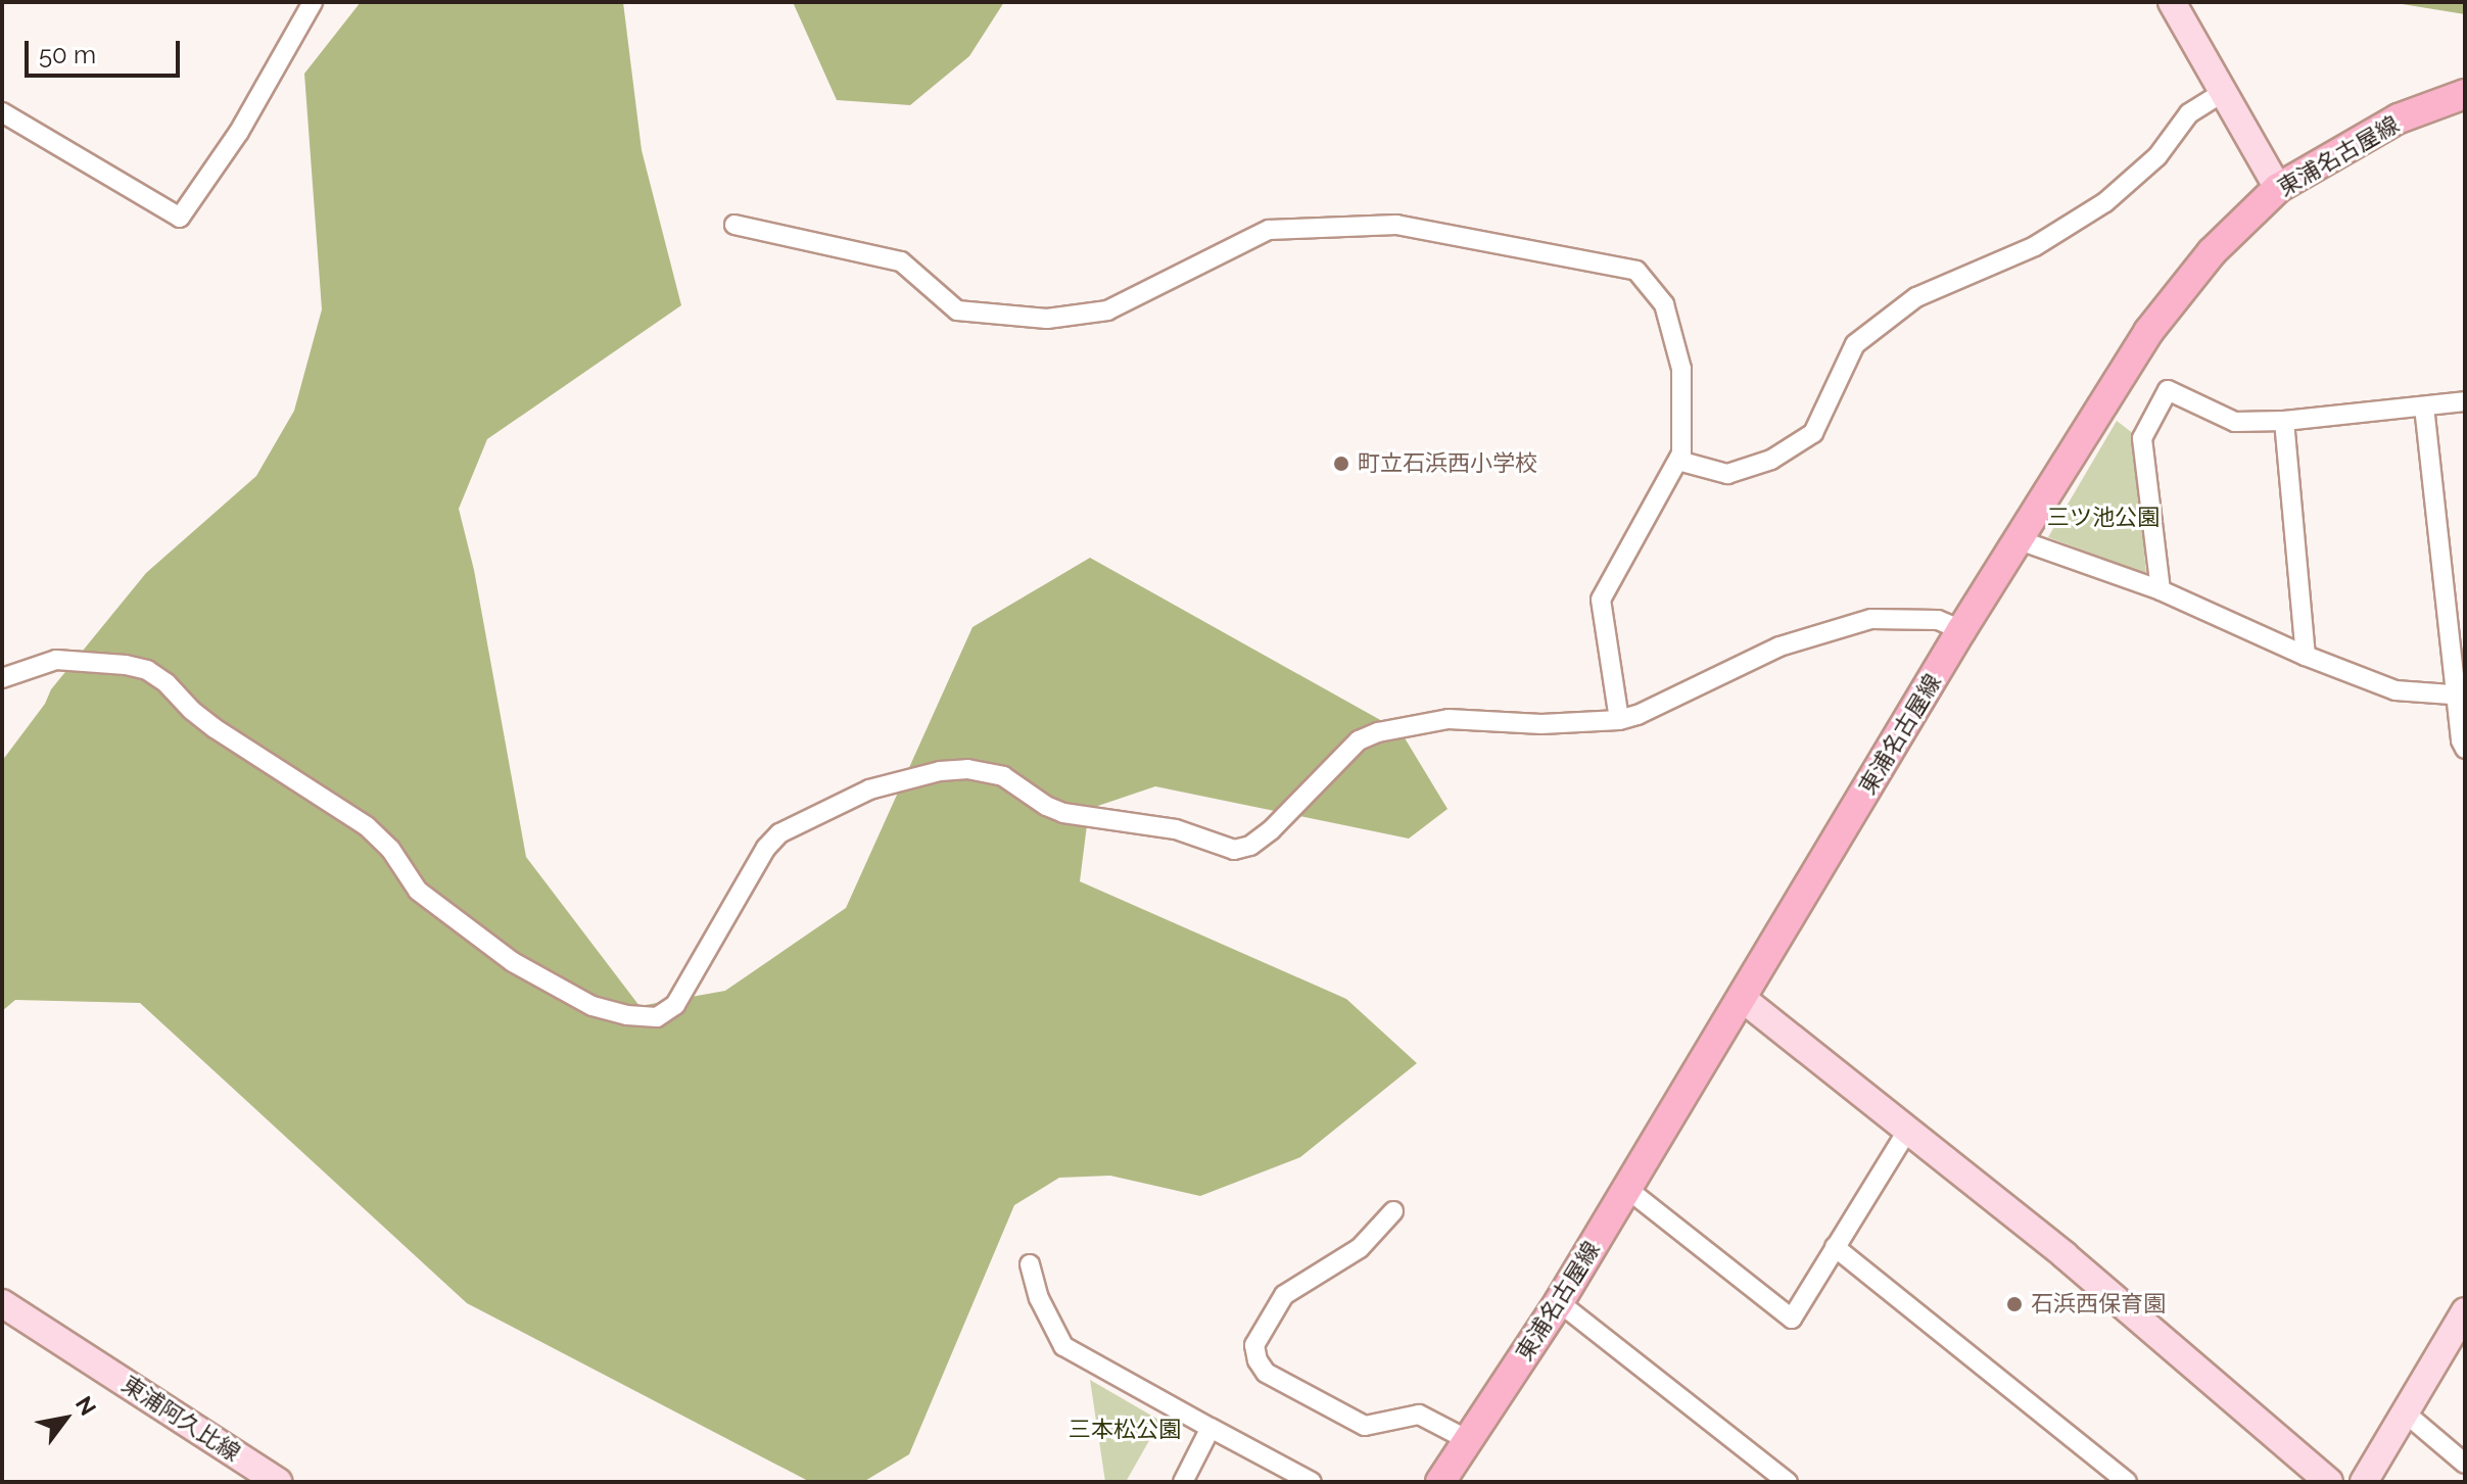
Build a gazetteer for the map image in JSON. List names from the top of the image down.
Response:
{
  "streets": {
    "main road": ["東浦名古屋線"],
    "street": ["東浦阿久比線"]
  },
  "parks": ["三ツ池公園", "三本松公園"],
  "places": ["町立石浜西小学校", "石浜西保育園"],
  "scale_bar": "50 m",
  "north": "top right"
}
